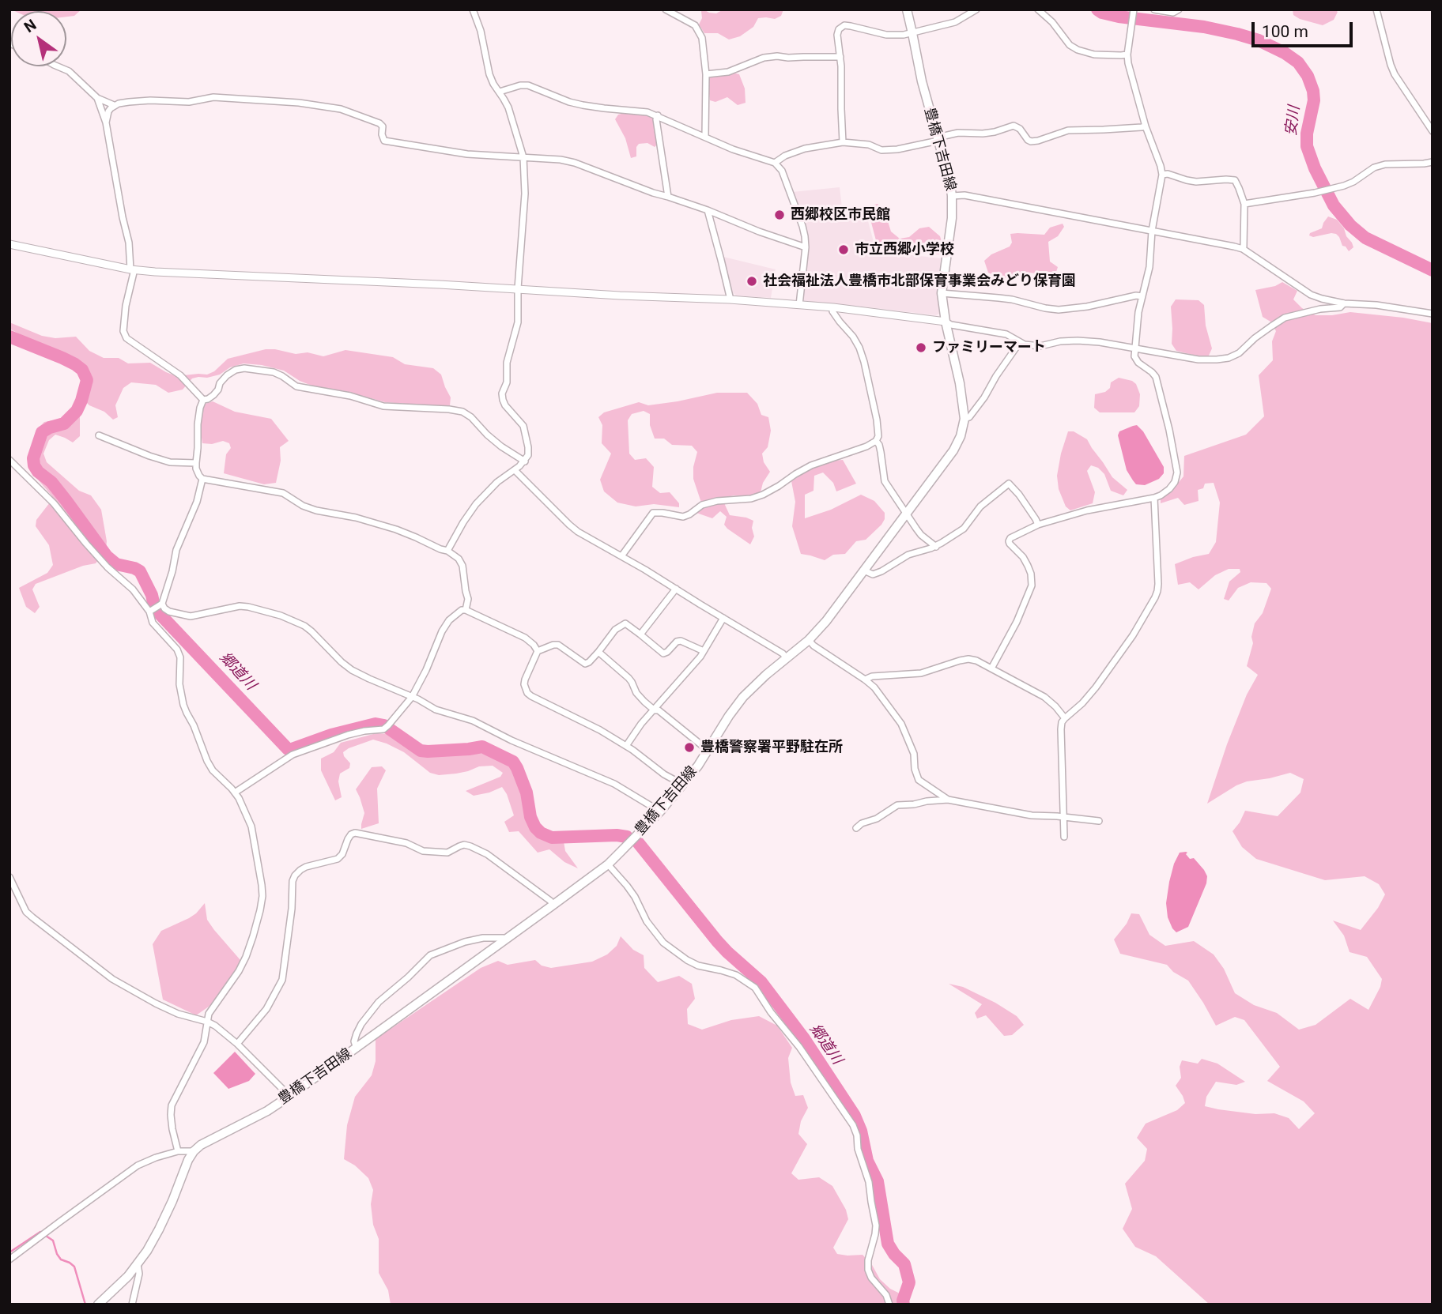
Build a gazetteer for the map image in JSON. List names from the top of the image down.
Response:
{
  "streets": {
    "main road": ["豊橋下吉田線"]
  },
  "water": ["安川", "郷道川"],
  "places": [
    "西郷校区市民館",
    "市立西郷小学校",
    "社会福祉法人豊橋市北部保育事業会みどり保育園",
    "ファミリーマート",
    "豊橋警察署平野駐在所"
  ],
  "scale_bar": "100 m",
  "north": "top left"
}
